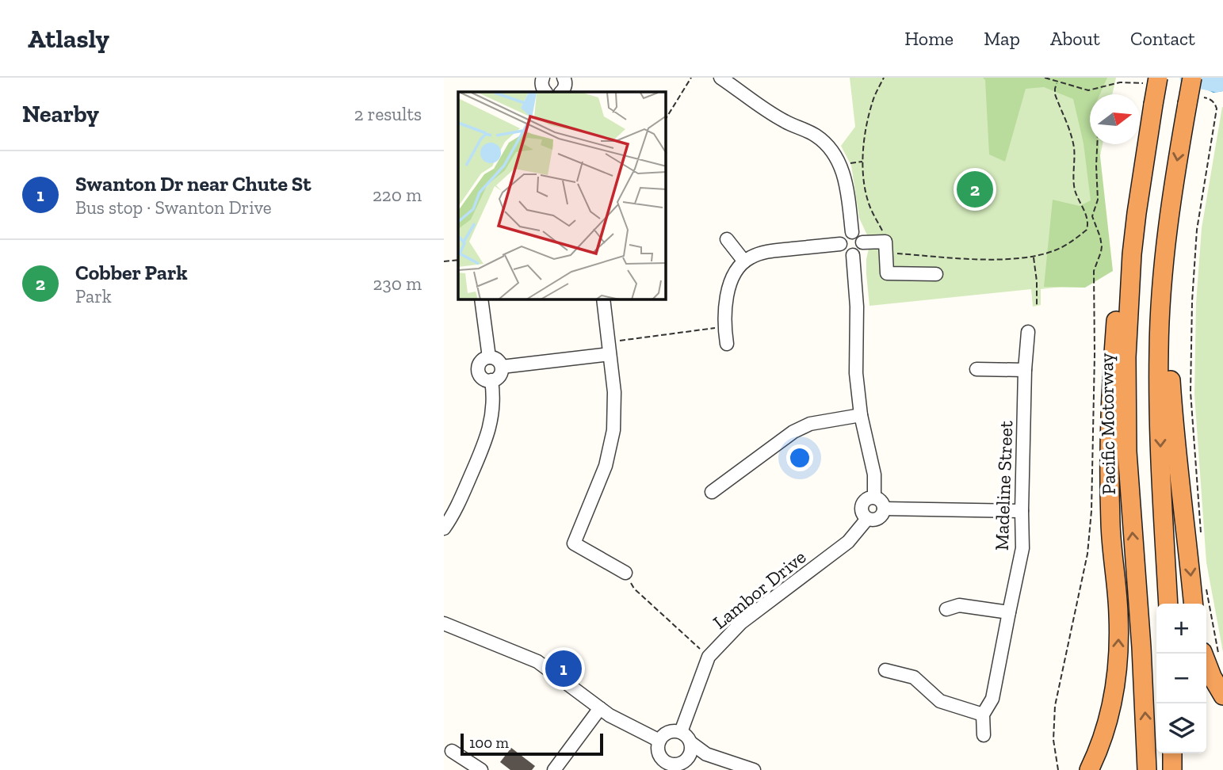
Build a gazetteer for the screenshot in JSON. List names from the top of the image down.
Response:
{
  "streets": {
    "highway": ["Pacific Motorway"],
    "street": ["Madeline Street", "Lambor Drive"]
  },
  "scale_bar": "100 m",
  "north": "right",
  "page": {
    "header": "Atlasly",
    "nav": [
      "Home",
      "Map",
      "About",
      "Contact"
    ],
    "heading": ["Nearby", "2 results"],
    "list": [
      {
        "mark": "1",
        "name": "Swanton Dr near Chute St",
        "note": "Bus stop · Swanton Drive",
        "value": "220 m"
      },
      {
        "mark": "2",
        "name": "Cobber Park",
        "note": "Park",
        "value": "230 m"
      }
    ],
    "pins": ["2", "1"],
    "map_buttons": ["+", "−"],
    "scale": "100 m"
  }
}
